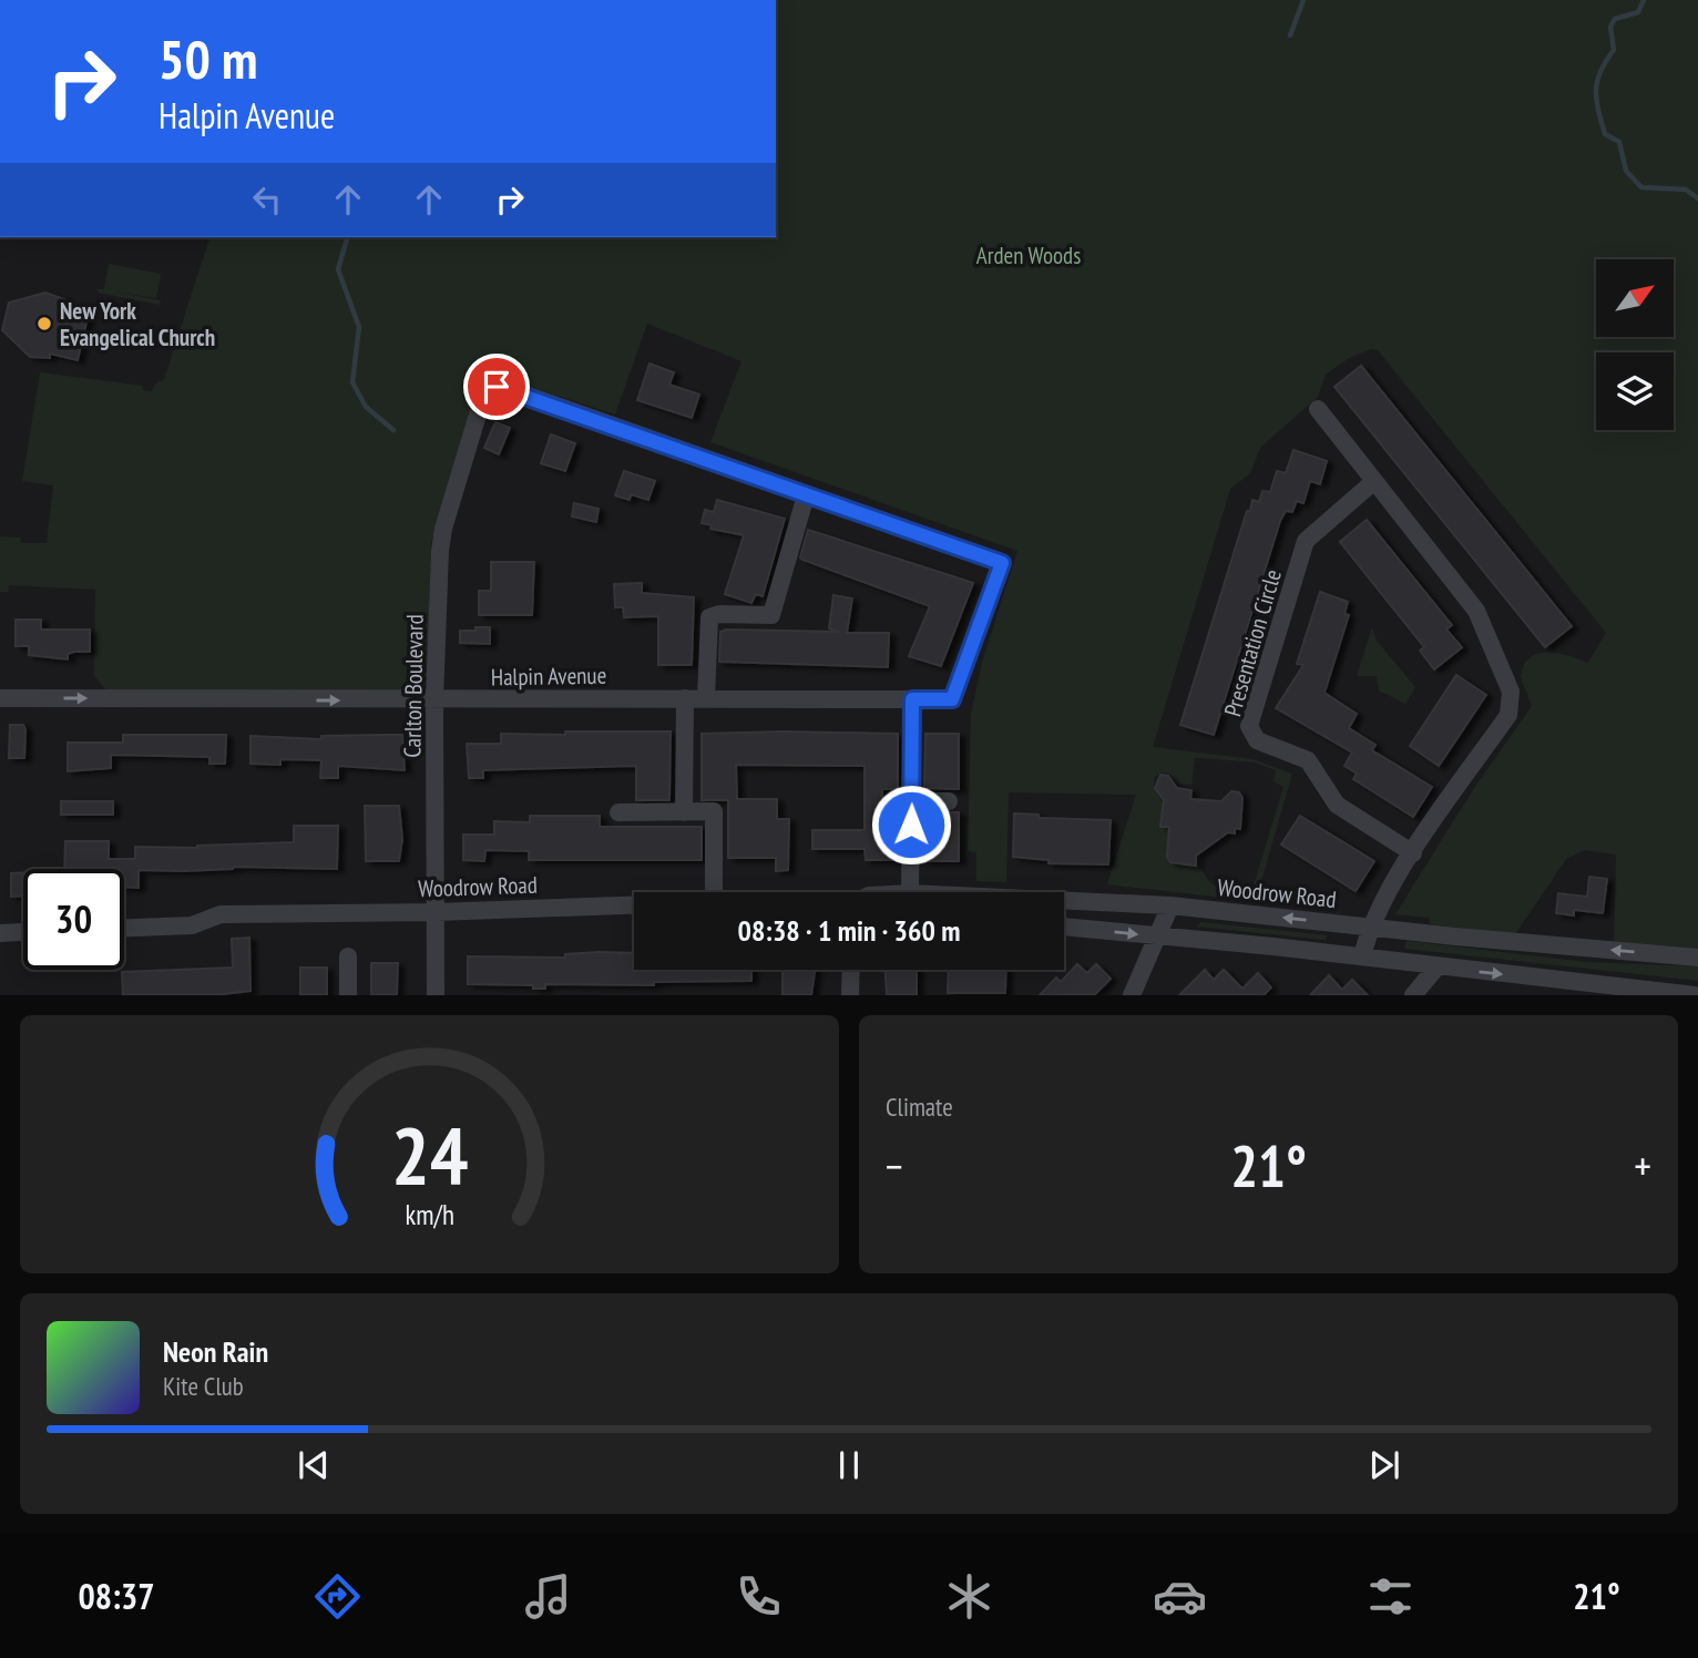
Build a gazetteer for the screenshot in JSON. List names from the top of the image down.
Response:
{
  "streets": {
    "street": [
      "Presentation Circle",
      "Halpin Avenue",
      "Carlton Boulevard",
      "Woodrow Road"
    ]
  },
  "crossings": [
    ["Halpin Avenue", "Carlton Boulevard"],
    ["Carlton Boulevard", "Woodrow Road"]
  ],
  "parks": ["Arden Woods"],
  "places": ["New York Evangelical Church"],
  "north": "top right",
  "page": {
    "turn": ["50 m", "Halpin Avenue"],
    "limit": "30",
    "trip": "08:38 · 1 min · 360 m",
    "tile": "Climate",
    "heat": ["−", "21°", "+"],
    "song": ["Neon Rain", "Kite Club"],
    "tabs": ["08:37", "21°"],
    "gauge": ["24", "km/h"]
  }
}
